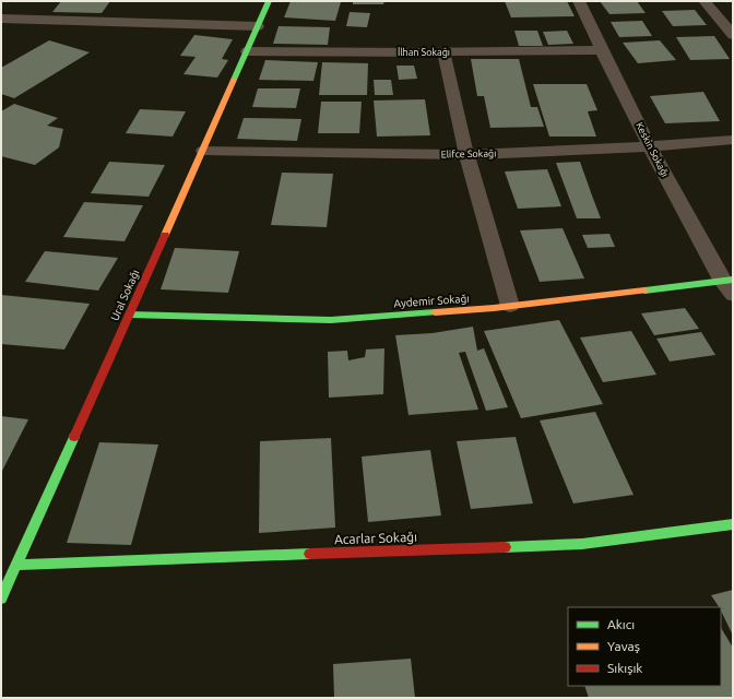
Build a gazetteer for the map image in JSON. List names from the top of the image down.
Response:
{
  "streets": {
    "street": [
      "İlhan Sokağı",
      "Keskin Sokağı",
      "Elifce Sokağı",
      "Ural Sokağı",
      "Aydemir Sokağı",
      "Acarlar Sokağı"
    ]
  },
  "crossings": [
    ["İlhan Sokağı", "Keskin Sokağı"],
    ["İlhan Sokağı", "Ural Sokağı"],
    ["Keskin Sokağı", "Elifce Sokağı"],
    ["Keskin Sokağı", "Aydemir Sokağı"],
    ["Elifce Sokağı", "Ural Sokağı"],
    ["Ural Sokağı", "Aydemir Sokağı"],
    ["Ural Sokağı", "Acarlar Sokağı"]
  ],
  "legend": ["Akıcı", "Yavaş", "Sıkışık"]
}
